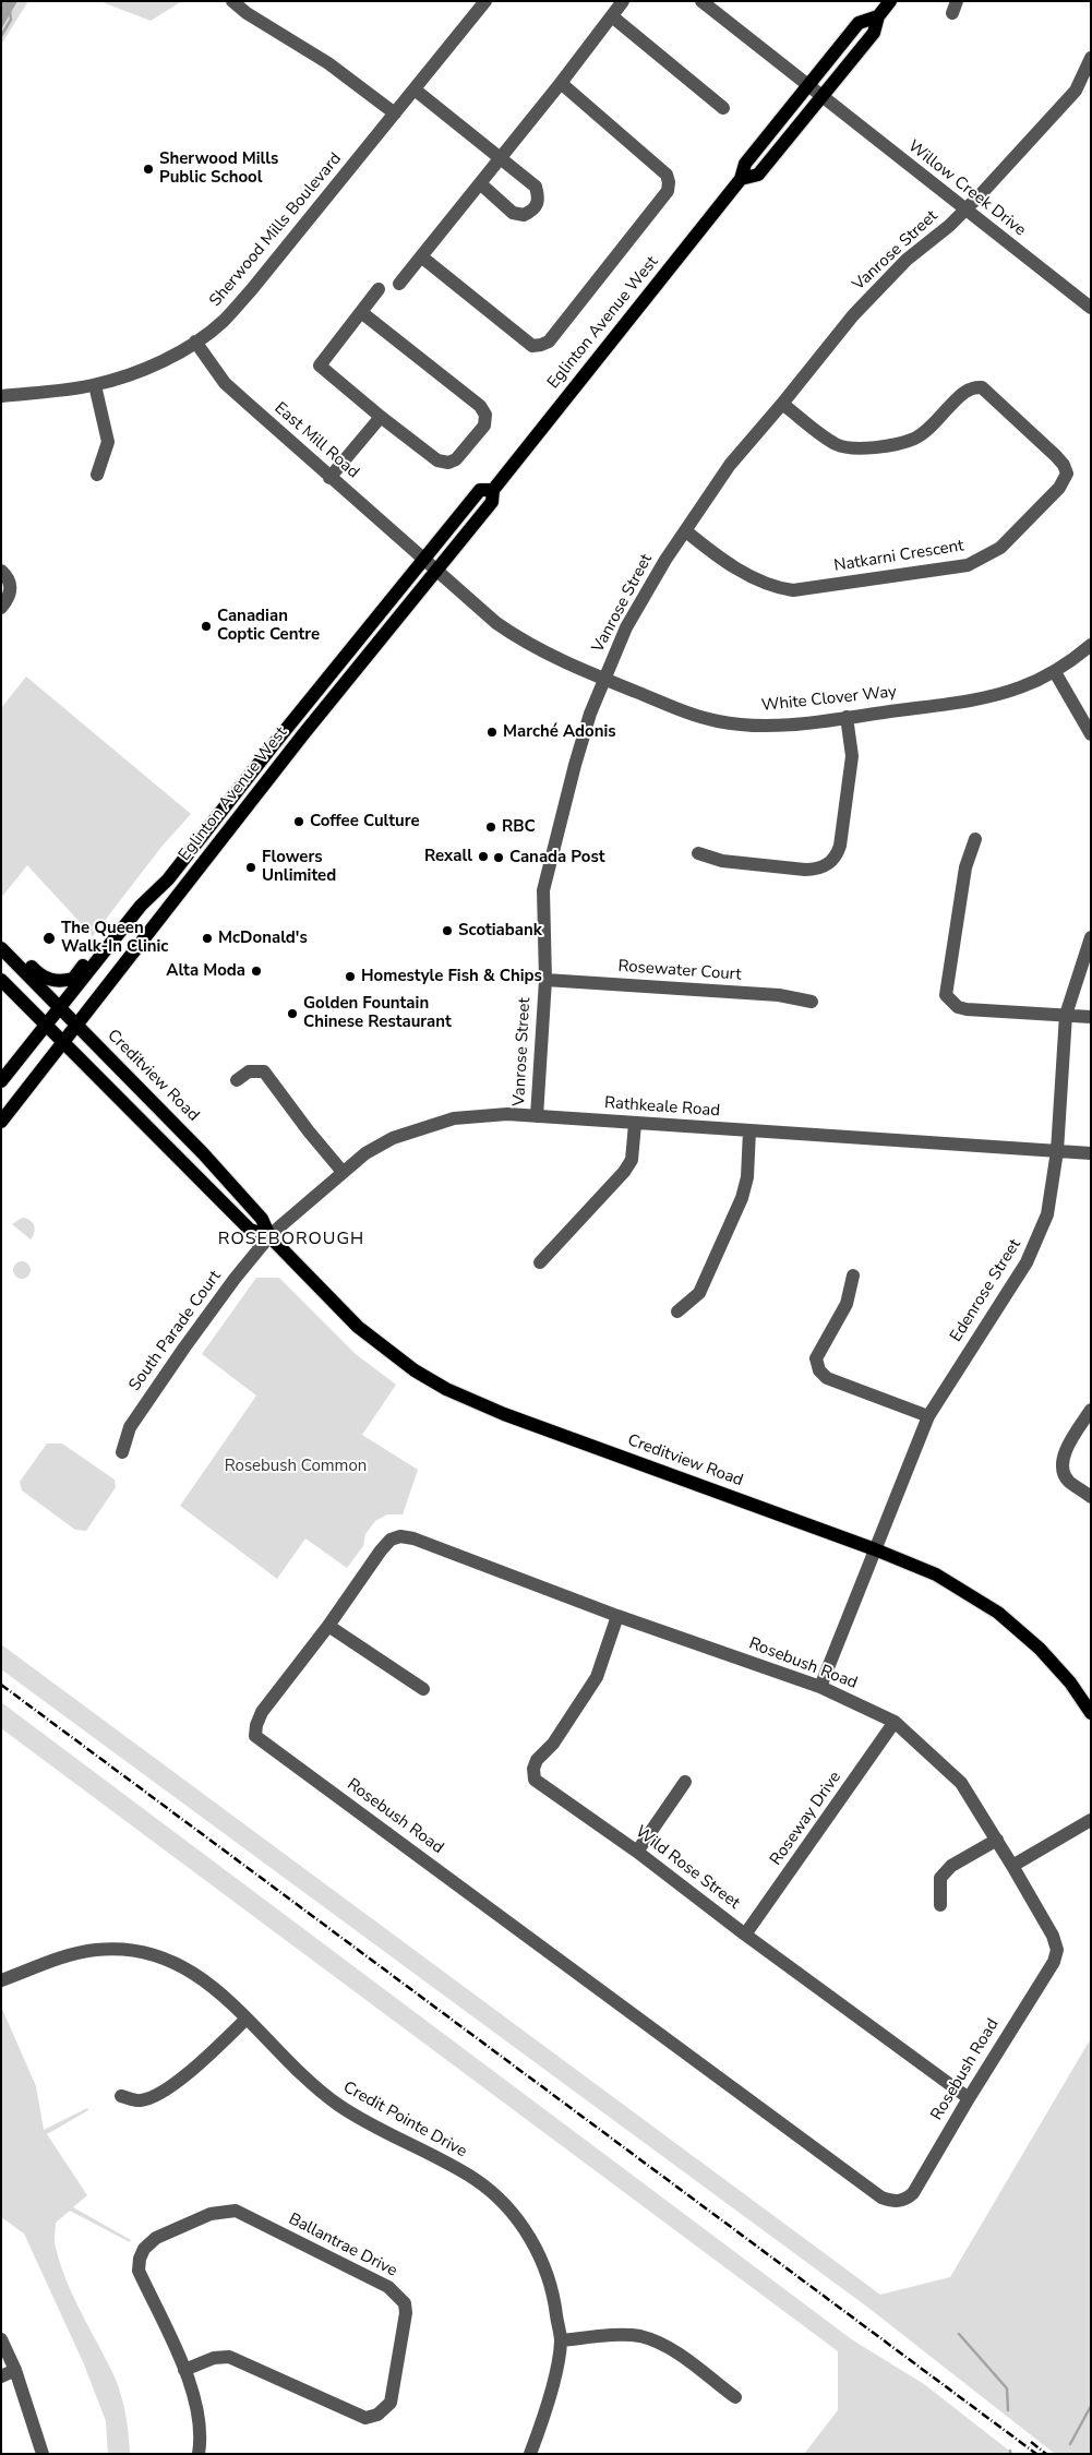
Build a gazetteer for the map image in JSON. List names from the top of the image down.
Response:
{
  "streets": {
    "main road": ["Eglinton Avenue West", "Creditview Road"],
    "street": [
      "Willow Creek Drive",
      "Sherwood Mills Boulevard",
      "Vanrose Street",
      "East Mill Road",
      "Natkarni Crescent",
      "White Clover Way",
      "Rosewater Court",
      "Rathkeale Road",
      "Edenrose Street",
      "South Parade Court",
      "Rosebush Road",
      "Roseway Drive",
      "Wild Rose Street",
      "Credit Pointe Drive",
      "Ballantrae Drive"
    ]
  },
  "crossings": [
    ["Willow Creek Drive", "Vanrose Street"],
    ["Willow Creek Drive", "Eglinton Avenue West"],
    ["Sherwood Mills Boulevard", "East Mill Road"],
    ["Vanrose Street", "Natkarni Crescent"],
    ["Vanrose Street", "White Clover Way"],
    ["Vanrose Street", "Rosewater Court"],
    ["Vanrose Street", "Rathkeale Road"],
    ["Eglinton Avenue West", "East Mill Road"],
    ["Eglinton Avenue West", "White Clover Way"],
    ["Eglinton Avenue West", "Creditview Road"],
    ["East Mill Road", "White Clover Way"],
    ["Creditview Road", "Rathkeale Road"],
    ["Creditview Road", "Edenrose Street"],
    ["Creditview Road", "South Parade Court"],
    ["Rathkeale Road", "Edenrose Street"],
    ["Rathkeale Road", "South Parade Court"],
    ["Edenrose Street", "Rosebush Road"],
    ["Rosebush Road", "Roseway Drive"],
    ["Rosebush Road", "Wild Rose Street"],
    ["Roseway Drive", "Wild Rose Street"]
  ],
  "districts": ["ROSEBOROUGH"],
  "parks": ["Rosebush Common"],
  "places": [
    "Sherwood Mills Public School",
    "Canadian Coptic Centre",
    "Marché Adonis",
    "Coffee Culture",
    "RBC",
    "Rexall",
    "Canada Post",
    "Flowers Unlimited",
    "Scotiabank",
    "The Queen Walk-In Clinic",
    "McDonald's",
    "Alta Moda",
    "Homestyle Fish & Chips",
    "Golden Fountain Chinese Restaurant"
  ]
}
